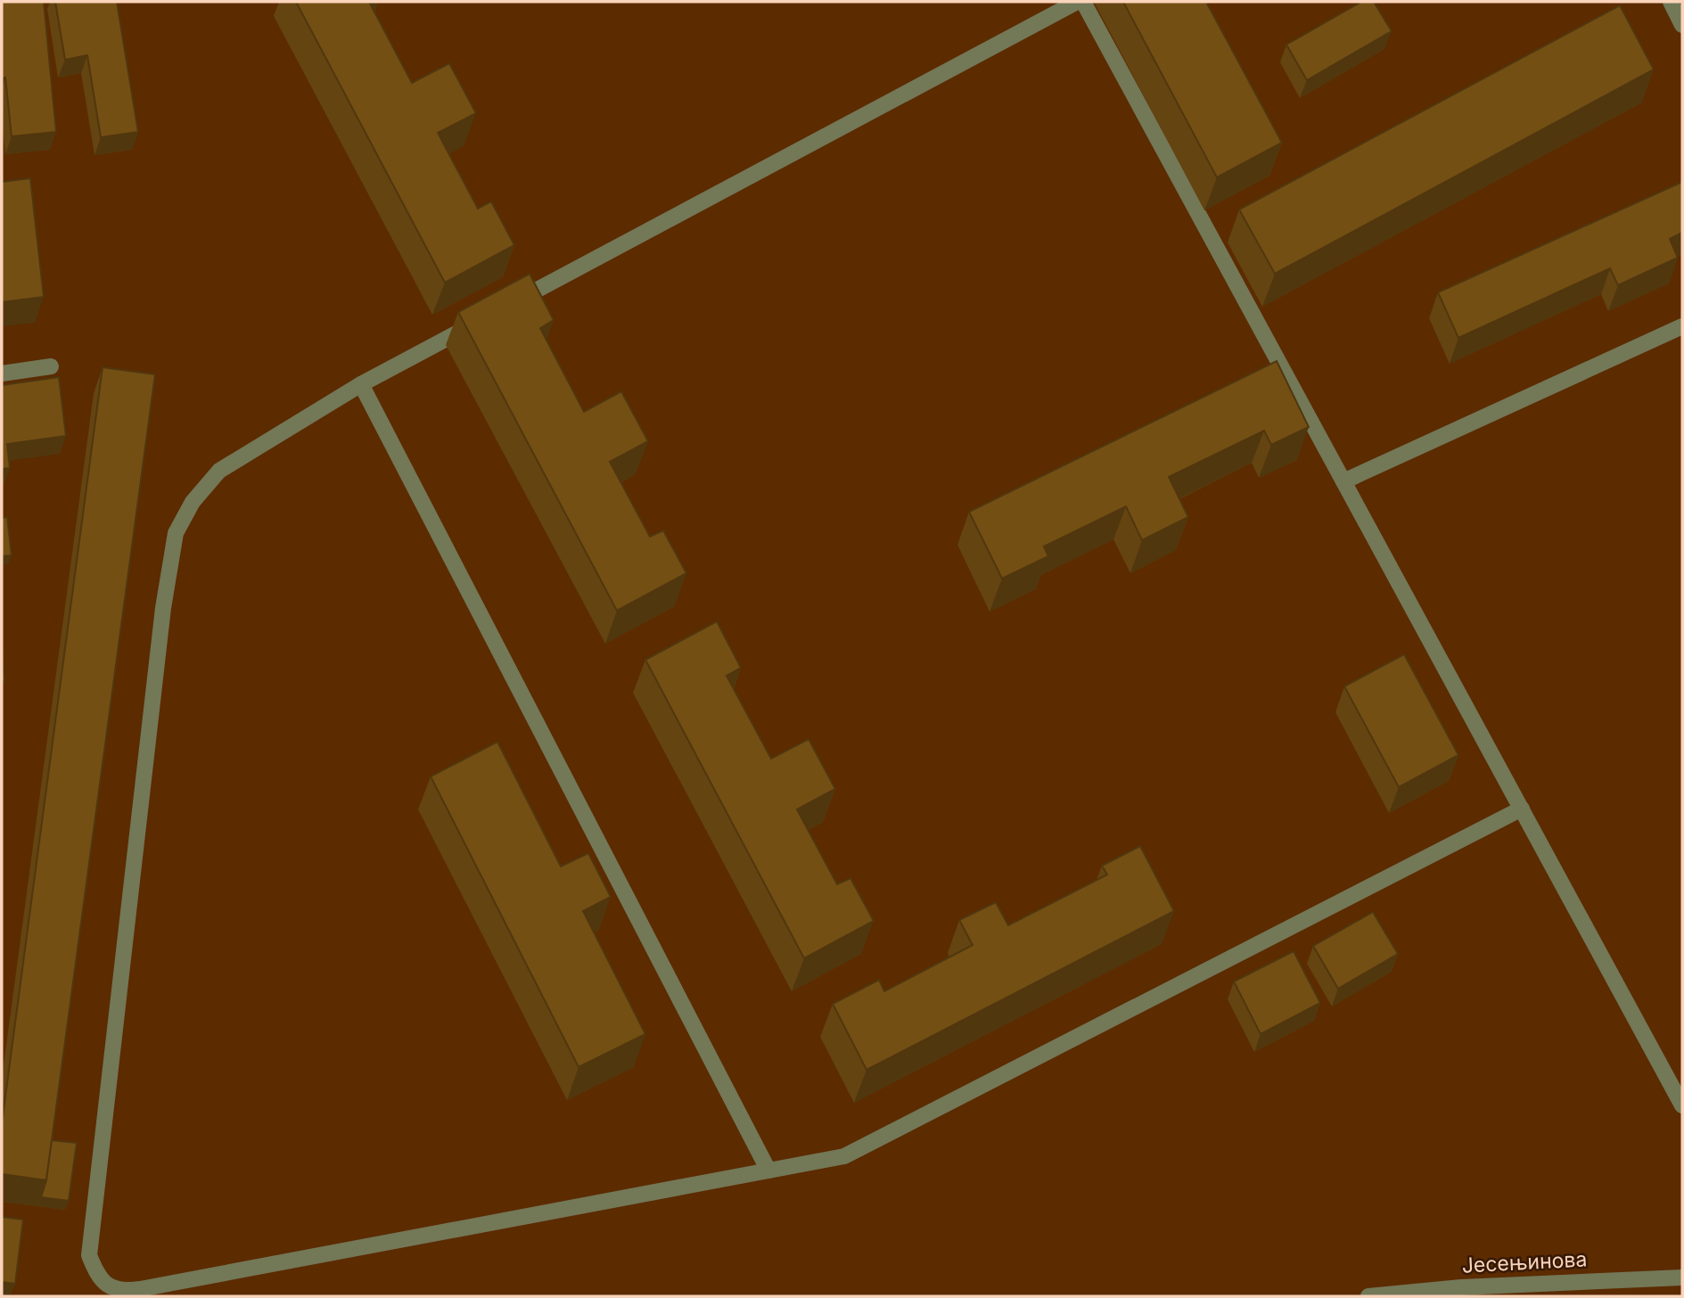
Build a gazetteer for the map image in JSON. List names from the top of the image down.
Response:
{
  "streets": {
    "street": ["Јесењинова"]
  }
}
